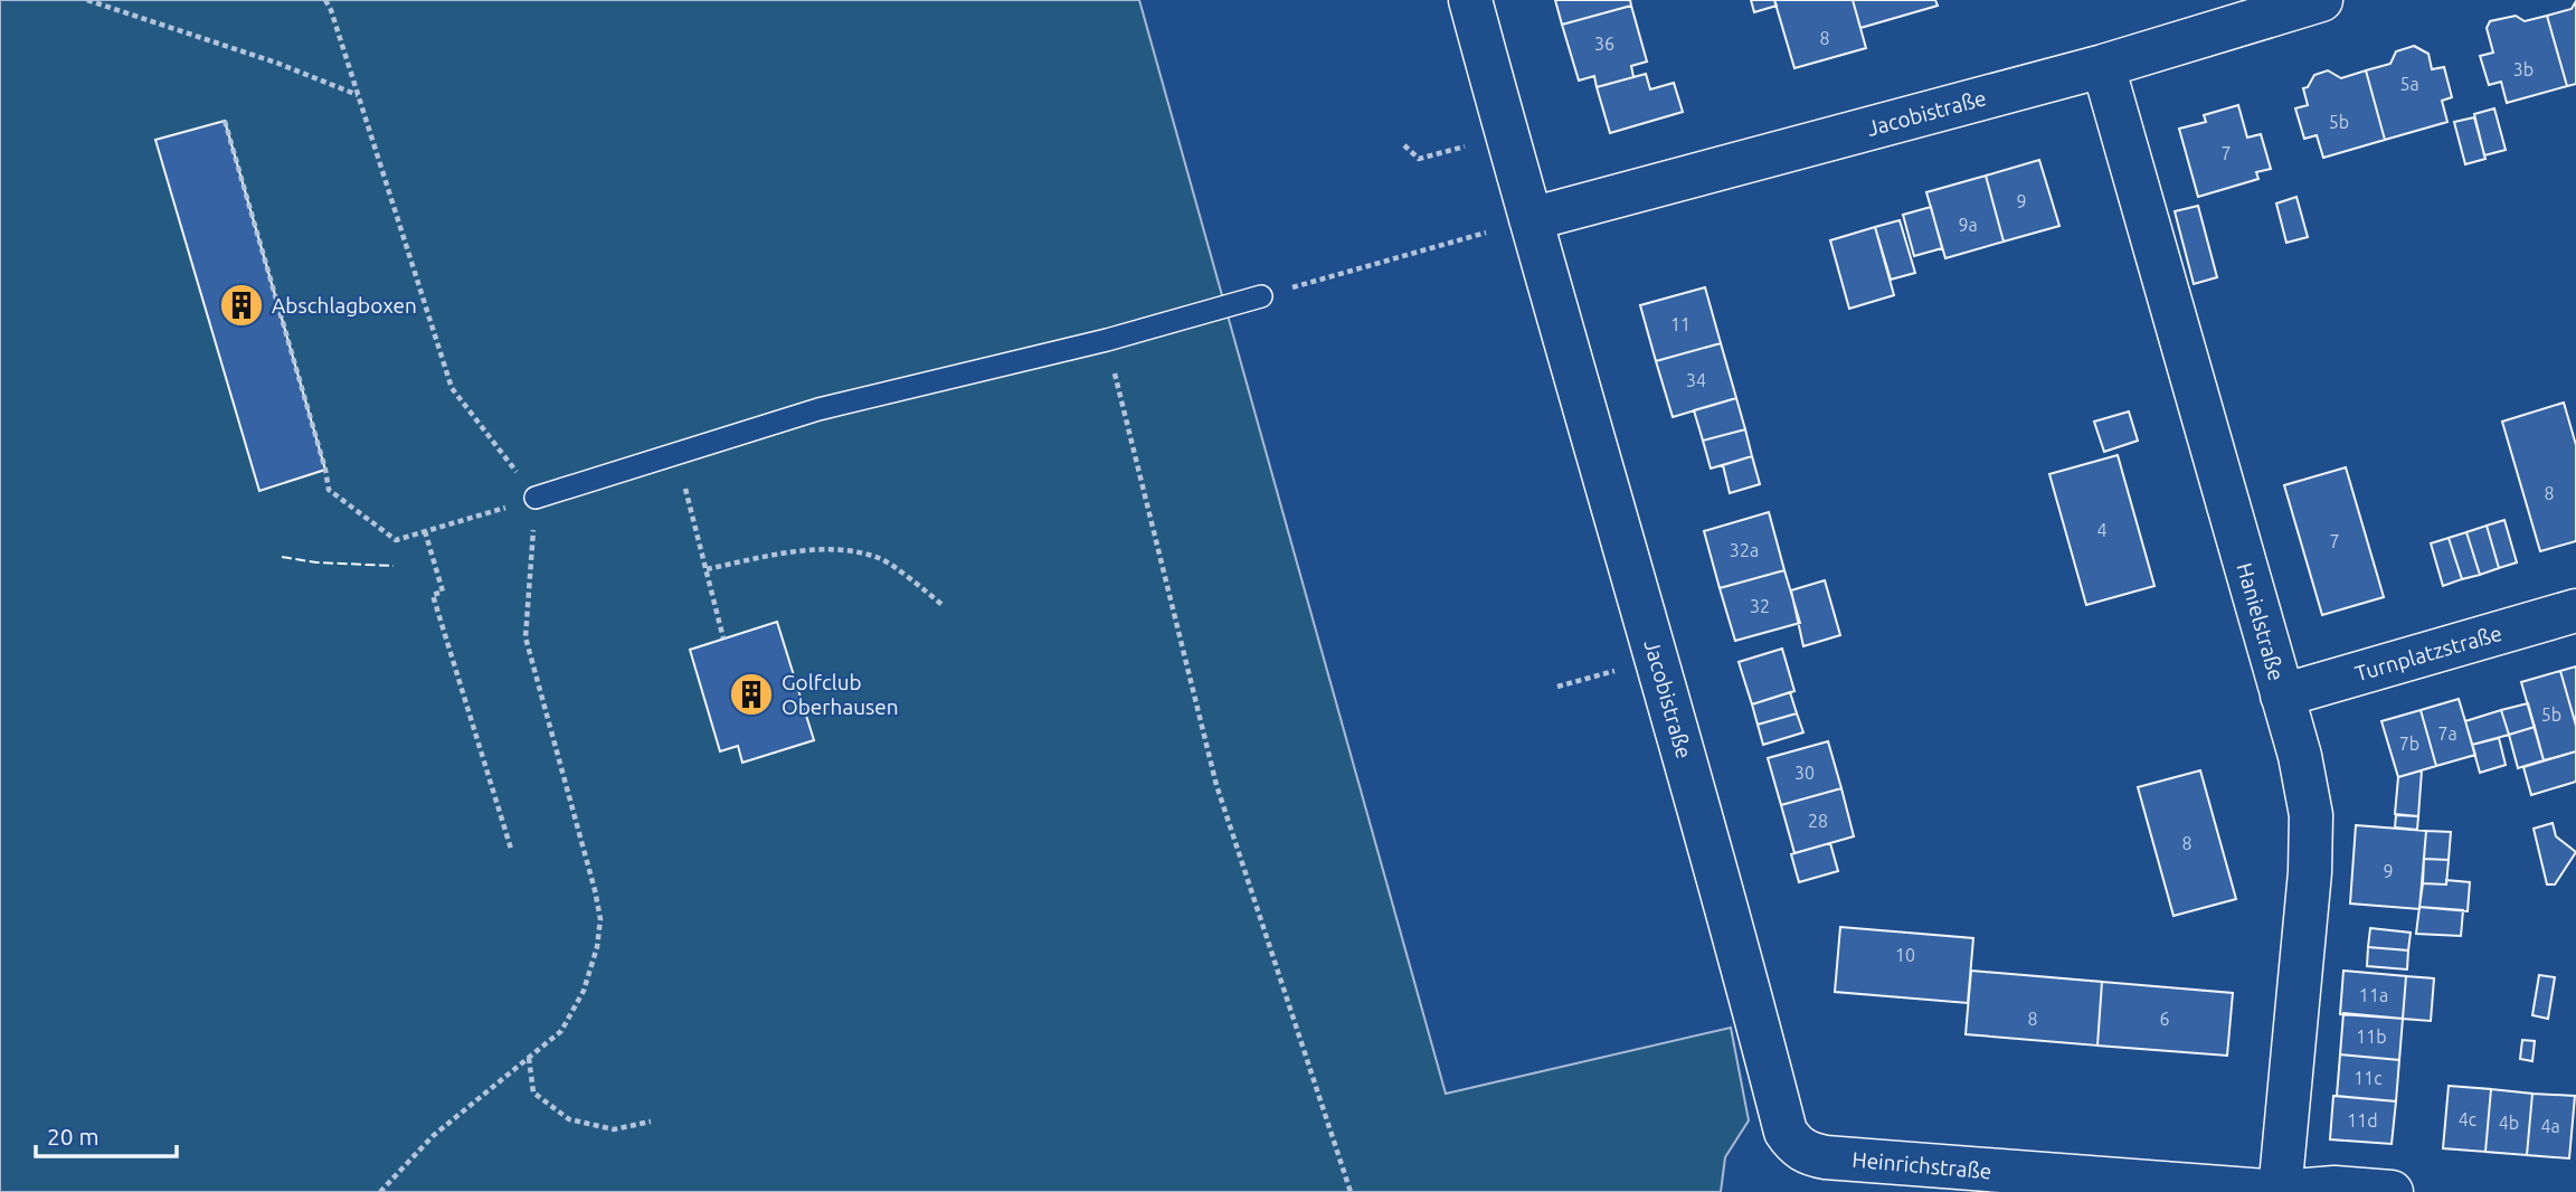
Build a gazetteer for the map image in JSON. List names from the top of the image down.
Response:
{
  "streets": {
    "street": [
      "Jacobistraße",
      "Hanielstraße",
      "Turnplatzstraße",
      "Heinrichstraße"
    ]
  },
  "crossings": [
    ["Jacobistraße", "Hanielstraße"],
    ["Jacobistraße", "Heinrichstraße"],
    ["Hanielstraße", "Turnplatzstraße"],
    ["Hanielstraße", "Heinrichstraße"]
  ],
  "places": {
    "building": ["Abschlagboxen", "Golfclub Oberhausen"]
  },
  "house_numbers": [
    "8",
    "36",
    "3b",
    "5a",
    "5b",
    "7",
    "9",
    "9a",
    "11",
    "34",
    "8",
    "4",
    "7",
    "32a",
    "32",
    "5b",
    "7a",
    "7b",
    "30",
    "28",
    "8",
    "9",
    "10",
    "11a",
    "8",
    "6",
    "11b",
    "11c",
    "4c",
    "11d",
    "4b",
    "4a"
  ],
  "scale_bar": "20 m"
}
